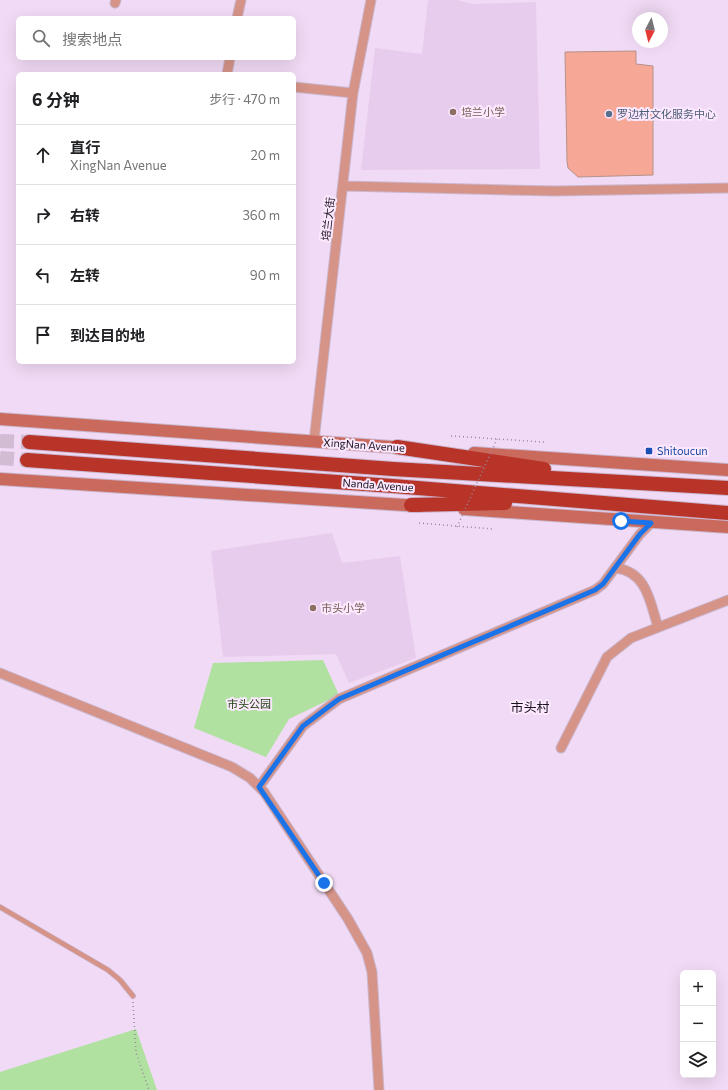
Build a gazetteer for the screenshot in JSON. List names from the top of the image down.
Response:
{
  "streets": {
    "highway": ["Nanda Avenue"],
    "main road": ["XingNan Avenue"],
    "street": ["培兰大街"]
  },
  "crossings": [
    ["培兰大街", "XingNan Avenue"]
  ],
  "districts": ["市头村"],
  "parks": ["市头公园"],
  "places": {
    "other": ["培兰小学", "罗边村文化服务中心", "市头小学"],
    "transit": ["Shitoucun"]
  },
  "north": "bottom",
  "page": {
    "search": "搜索地点",
    "heading": ["6 分钟", "步行 · 470 m"],
    "list": [
      ["直行", "XingNan Avenue", "20 m"],
      ["右转", "360 m"],
      ["左转", "90 m"],
      "到达目的地"
    ],
    "map_buttons": ["+", "−"]
  }
}
